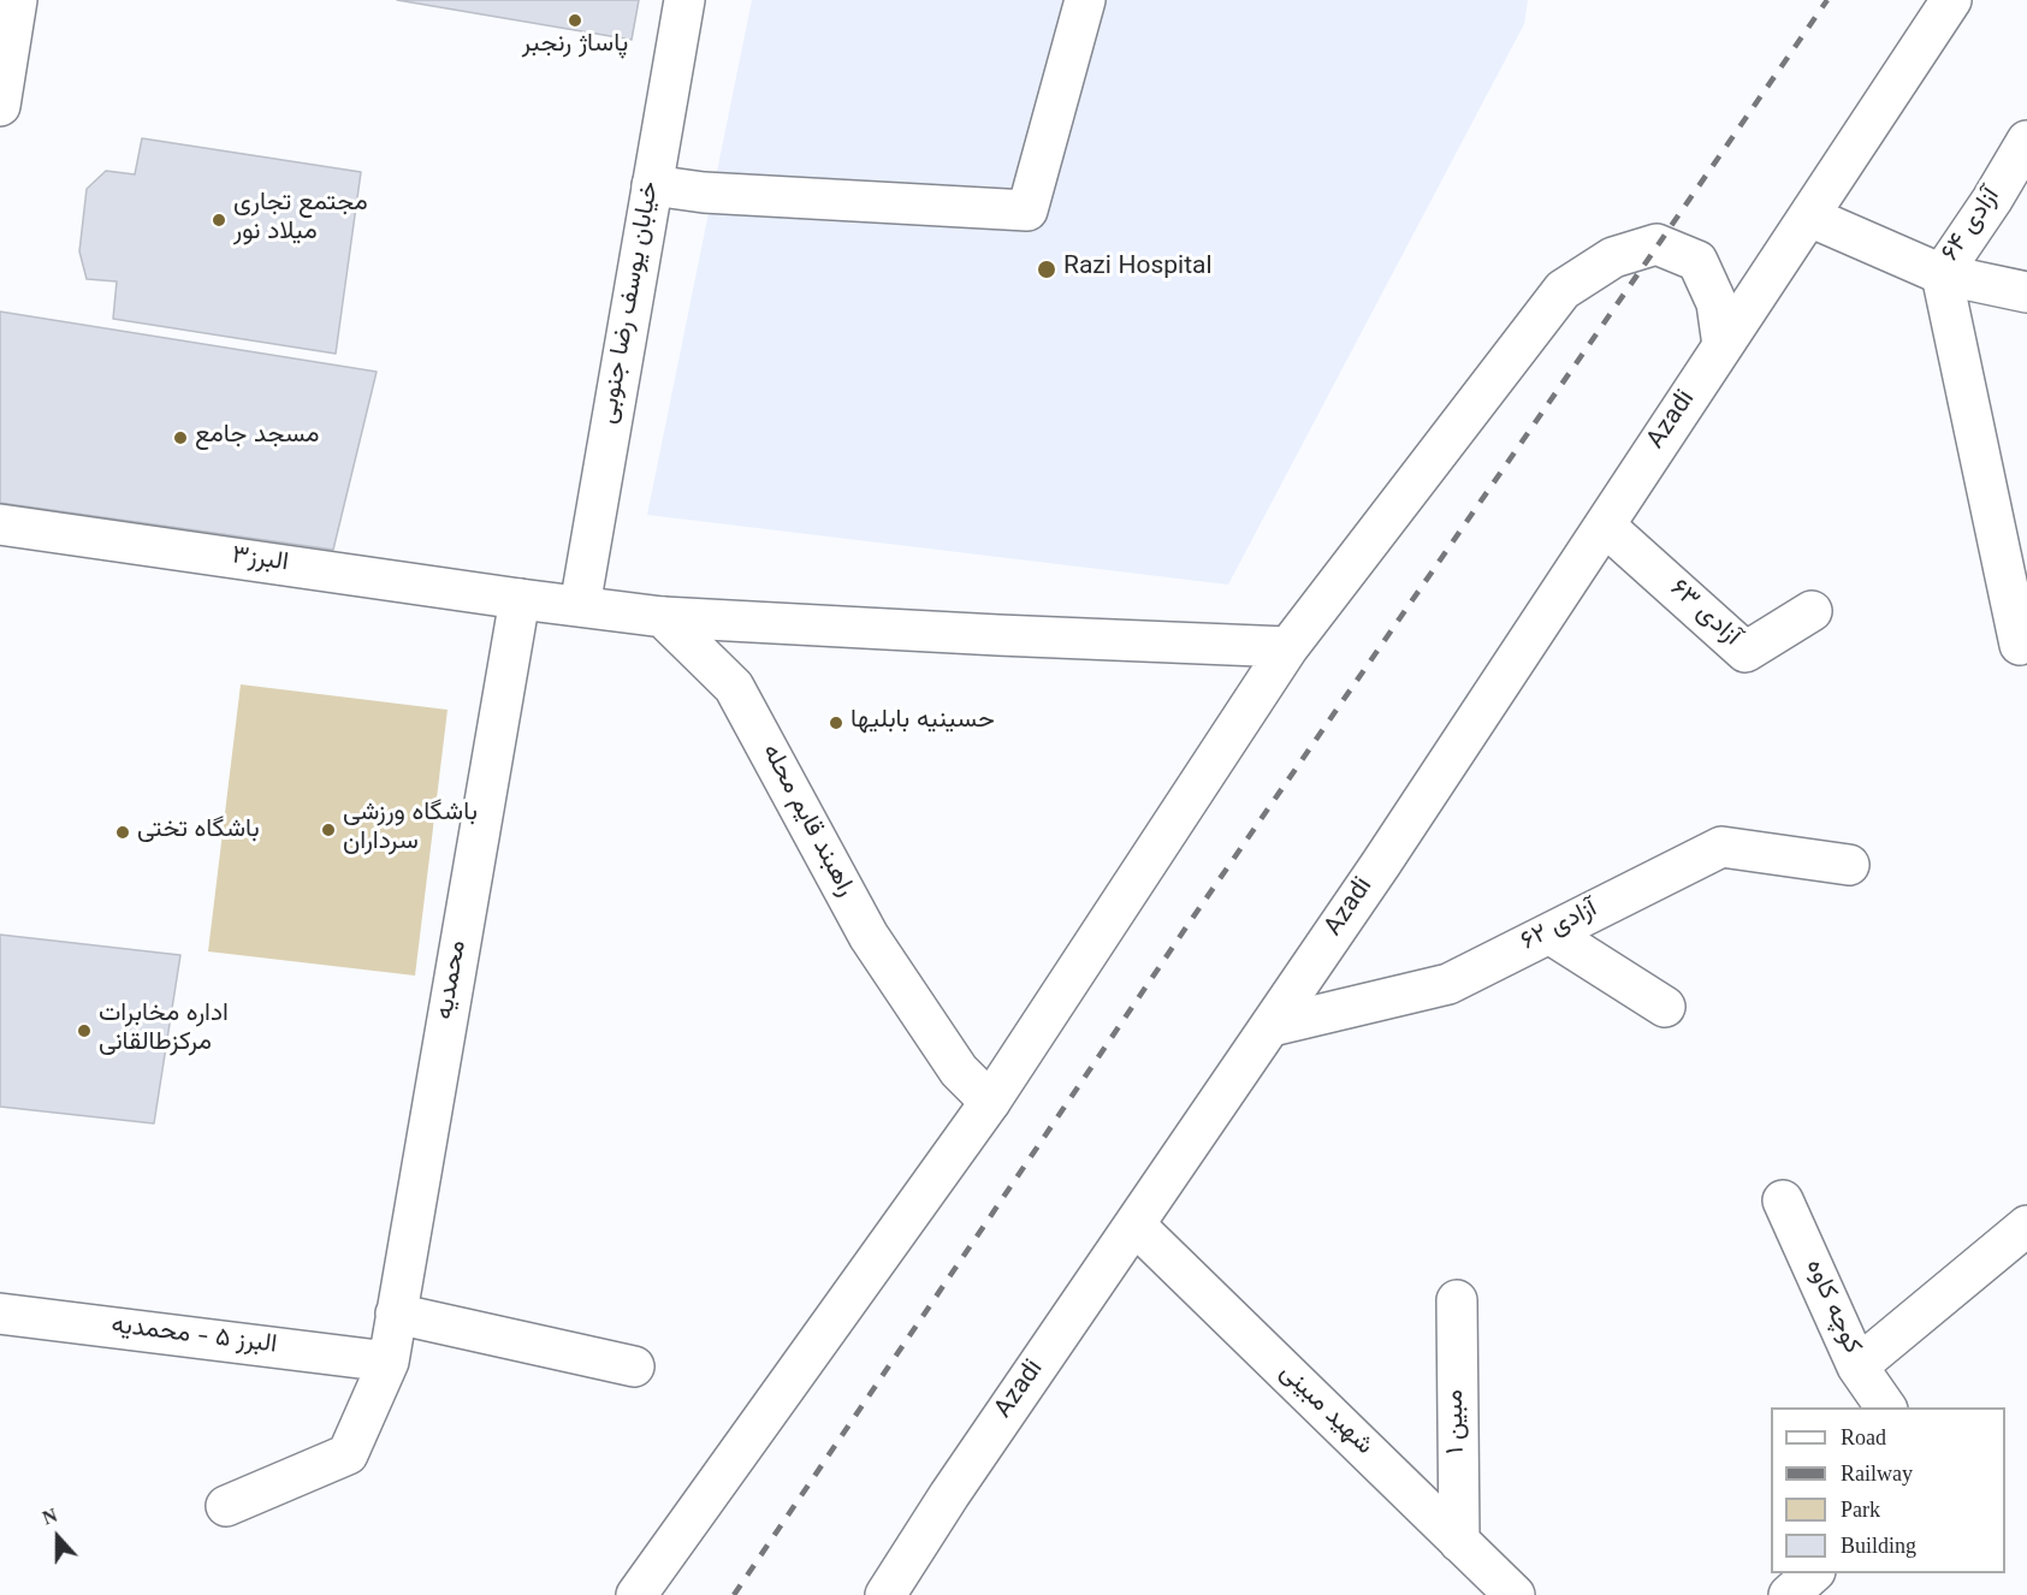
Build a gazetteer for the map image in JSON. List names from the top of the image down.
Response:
{
  "streets": {
    "street": [
      "آزادی ۶۴",
      "خیابان یوسف رضا جنوبی",
      "Azadi",
      "البرز۳",
      "آزادی ۶۳",
      "راهبند قایم محله",
      "آزادی ۶۲",
      "محمدیه",
      "کوچه کاوه",
      "البرز ۵ - محمدیه",
      "شهید مبینی",
      "مبین ۱"
    ]
  },
  "crossings": [
    ["آزادی ۶۴", "Azadi"],
    ["Azadi", "آزادی ۶۳"],
    ["Azadi", "آزادی ۶۲"],
    ["Azadi", "شهید مبینی"],
    ["البرز۳", "محمدیه"],
    ["محمدیه", "البرز ۵ - محمدیه"],
    ["شهید مبینی", "مبین ۱"]
  ],
  "places": [
    "پاساژ رنجبر",
    "مجتمع تجاری میلاد نور",
    "Razi Hospital",
    "مسجد جامع",
    "حسینیه بابلیها",
    "باشگاه ورزشی سرداران",
    "باشگاه تختی",
    "اداره مخابرات مرکزطالقانی"
  ],
  "legend": [
    "Road",
    "Railway",
    "Park",
    "Building"
  ],
  "north": "top"
}
